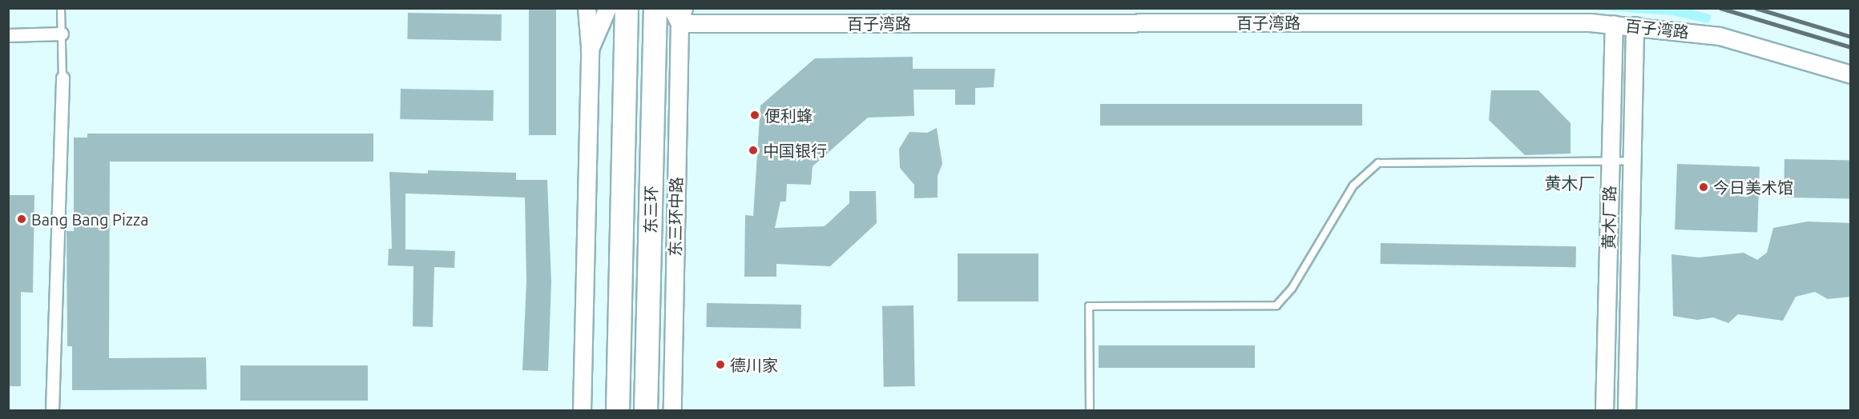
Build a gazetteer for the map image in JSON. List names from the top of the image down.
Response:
{
  "streets": {
    "highway": ["东三环"],
    "street": ["百子湾路", "东三环中路", "黄木厂路"]
  },
  "crossings": [
    ["百子湾路", "东三环中路"],
    ["百子湾路", "黄木厂路"]
  ],
  "districts": ["黄木厂"],
  "places": [
    "便利蜂",
    "中国银行",
    "今日美术馆",
    "Bang Bang Pizza",
    "德川家"
  ]
}
